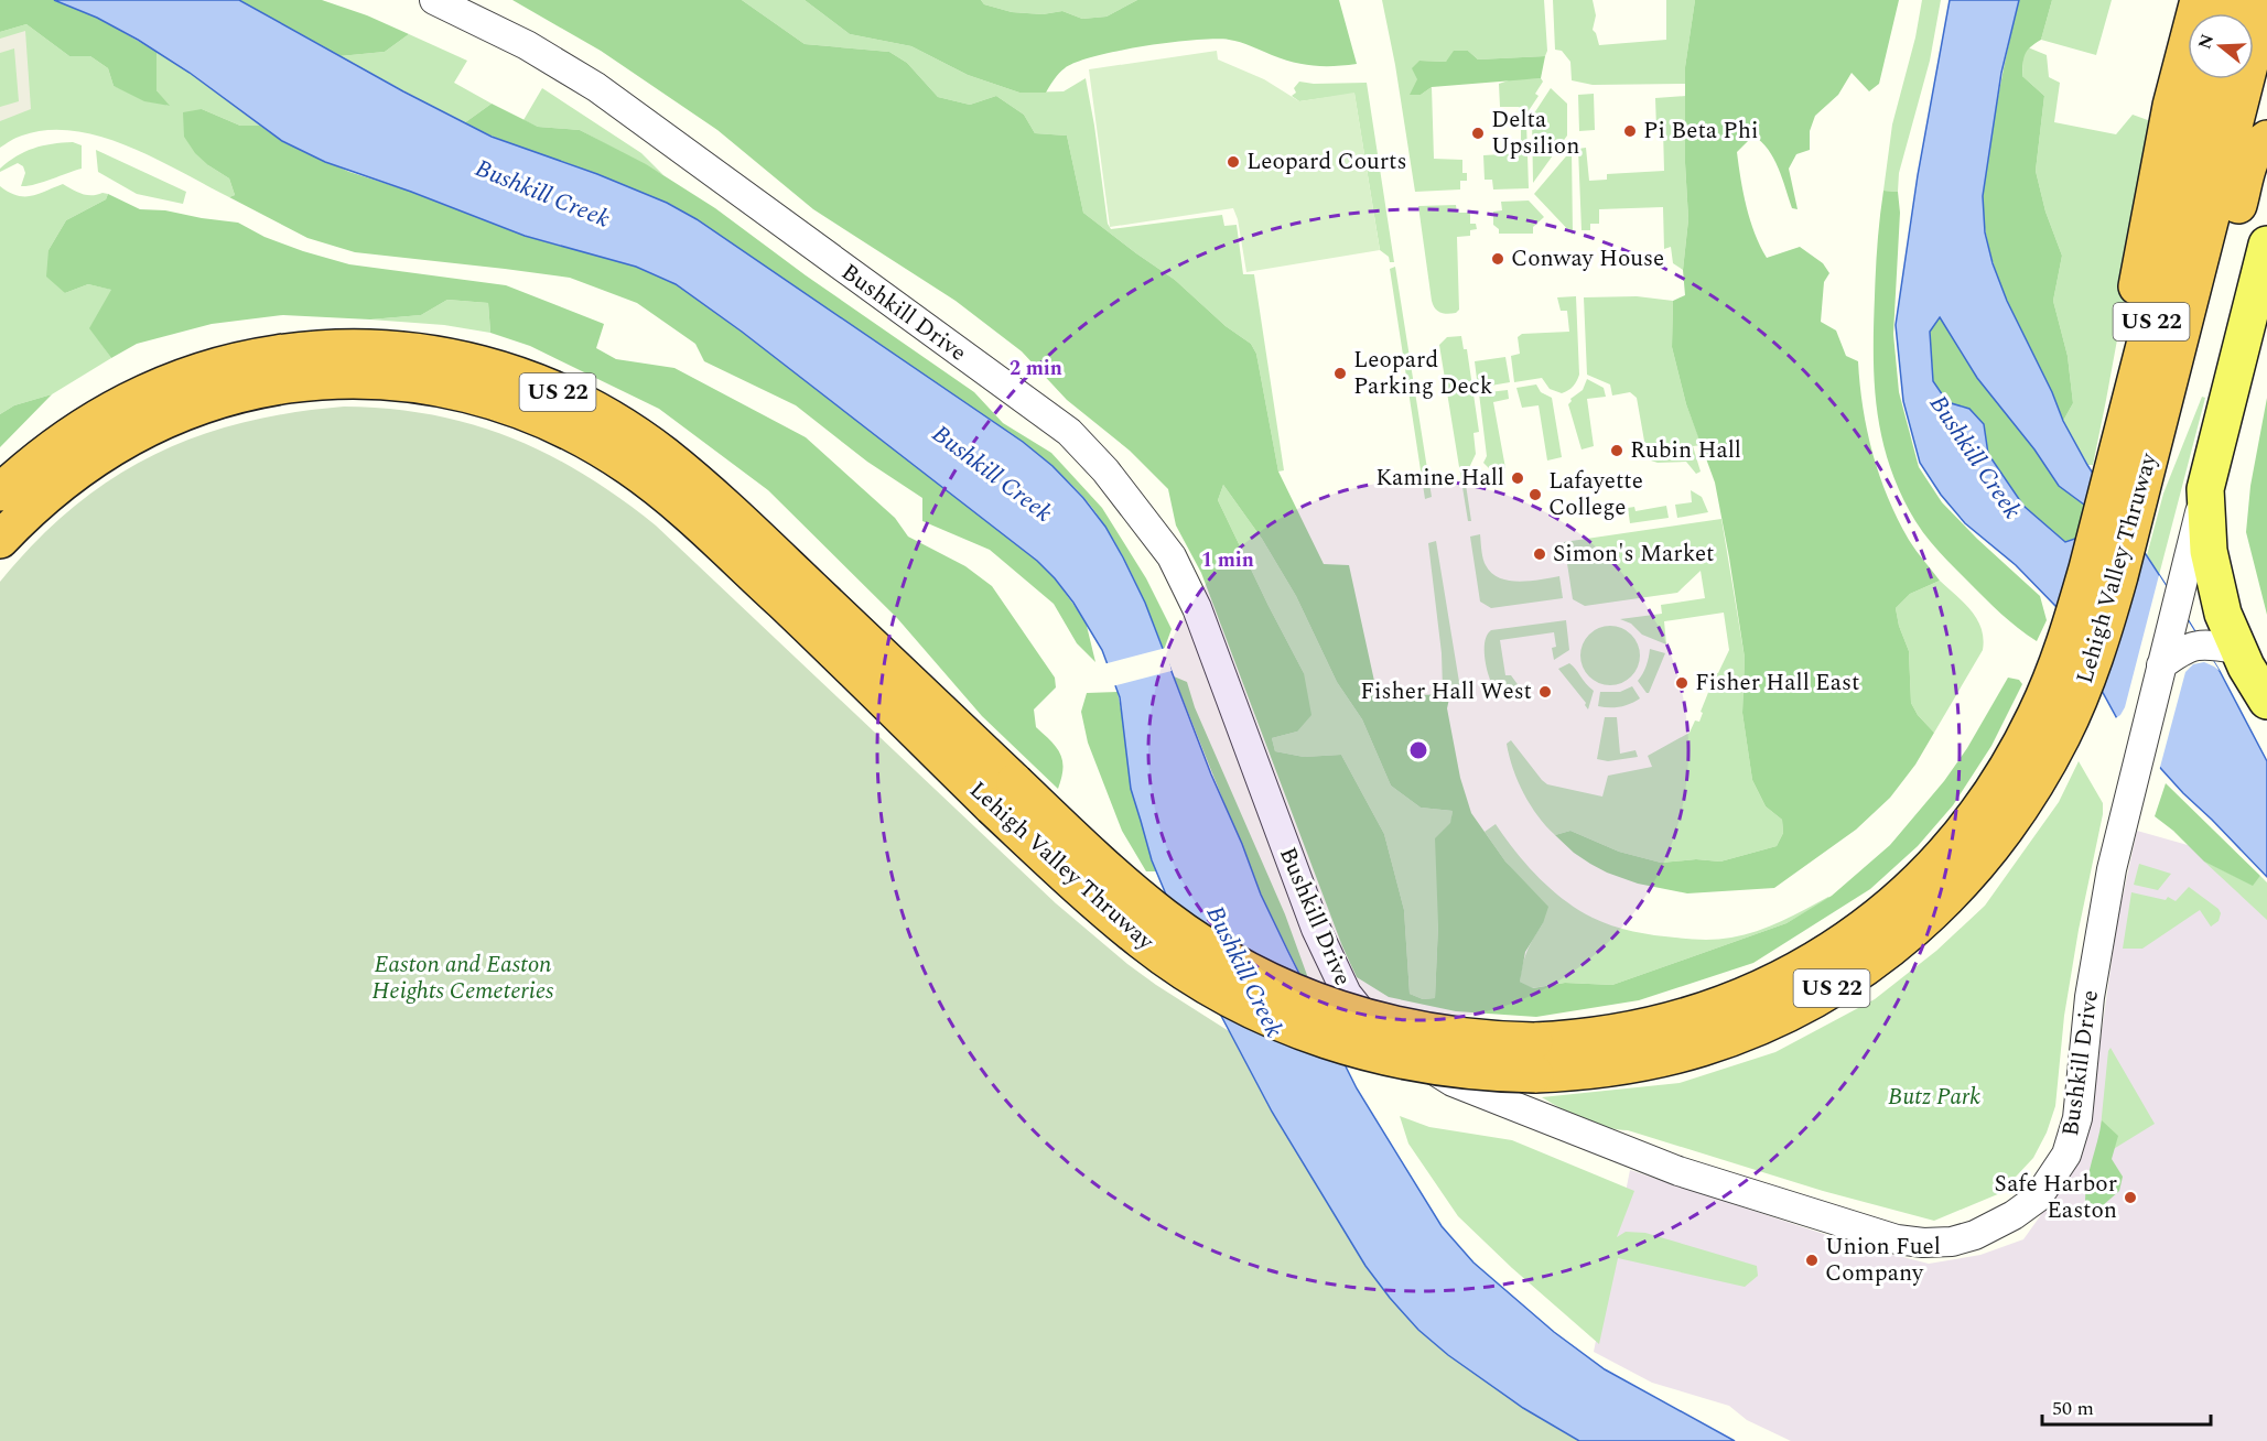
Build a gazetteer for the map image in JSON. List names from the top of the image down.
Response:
{
  "streets": {
    "highway": ["US 22", "Lehigh Valley Thruway"],
    "street": ["Bushkill Drive"]
  },
  "water": ["Bushkill Creek"],
  "parks": ["Easton and Easton Heights Cemeteries", "Butz Park"],
  "places": [
    "Pi Beta Phi",
    "Delta Upsilion",
    "Leopard Courts",
    "Conway House",
    "Leopard Parking Deck",
    "Rubin Hall",
    "Kamine Hall",
    "Lafayette College",
    "Simon's Market",
    "Fisher Hall East",
    "Fisher Hall West",
    "Safe Harbor Easton",
    "Union Fuel Company"
  ],
  "scale_bar": "50 m",
  "north": "left",
  "rings": ["2 min", "1 min"]
}
